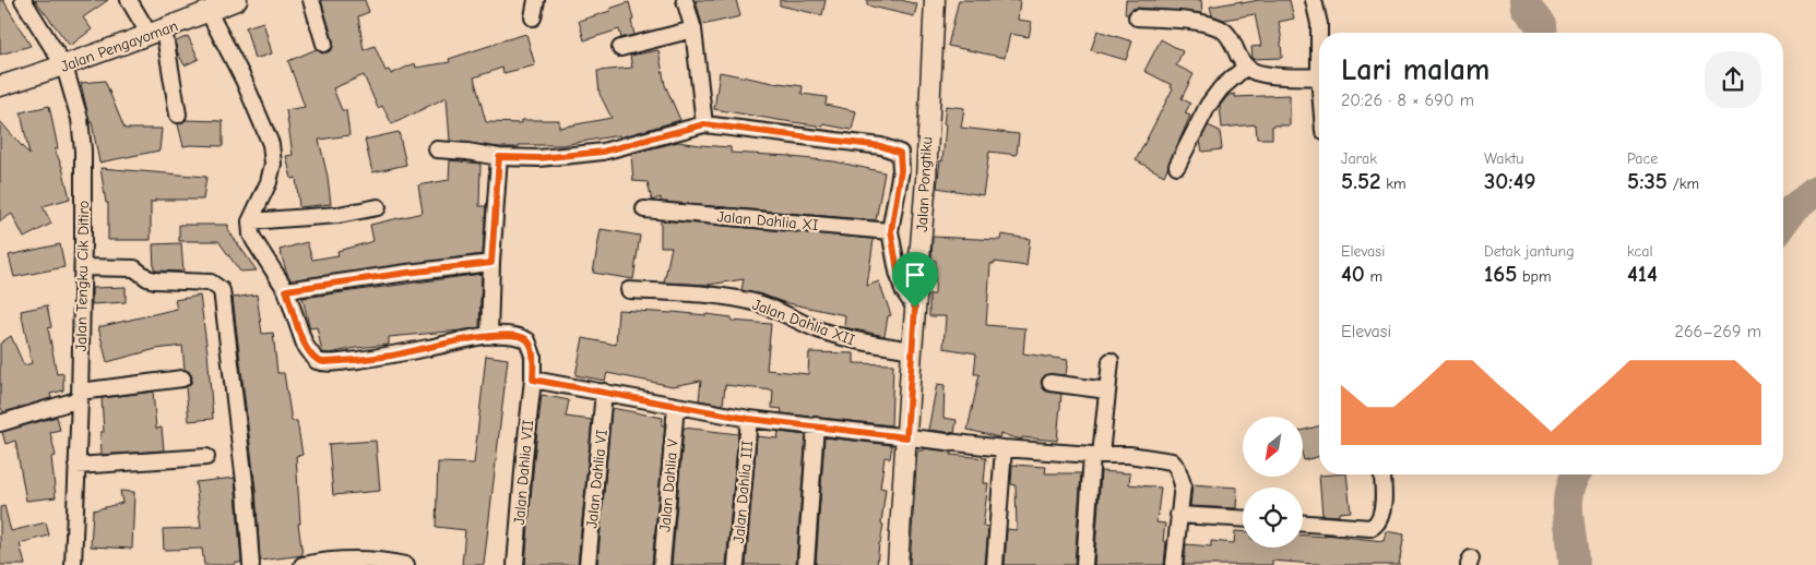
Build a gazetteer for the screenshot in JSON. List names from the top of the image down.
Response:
{
  "streets": {
    "street": [
      "Jalan Pengayoman",
      "Jalan Pongtiku",
      "Jalan Dahlia XI",
      "Jalan Tengku Cik Ditiro",
      "Jalan Dahlia XII",
      "Jalan Dahlia VII",
      "Jalan Dahlia VI",
      "Jalan Dahlia V",
      "Jalan Dahlia III"
    ]
  },
  "crossings": [
    ["Jalan Pengayoman", "Jalan Tengku Cik Ditiro"],
    ["Jalan Pongtiku", "Jalan Dahlia XII"]
  ],
  "north": "bottom left",
  "page": {
    "heading": ["Lari malam", "20:26 · 8 × 690 m"],
    "stats": [
      ["Jarak", "5.52 km"],
      ["Waktu", "30:49"],
      ["Pace", "5:35 /km"],
      ["Elevasi", "40 m"],
      ["Detak jantung", "165 bpm"],
      ["kcal", "414"]
    ],
    "chart": ["Elevasi", "266–269 m"]
  }
}
